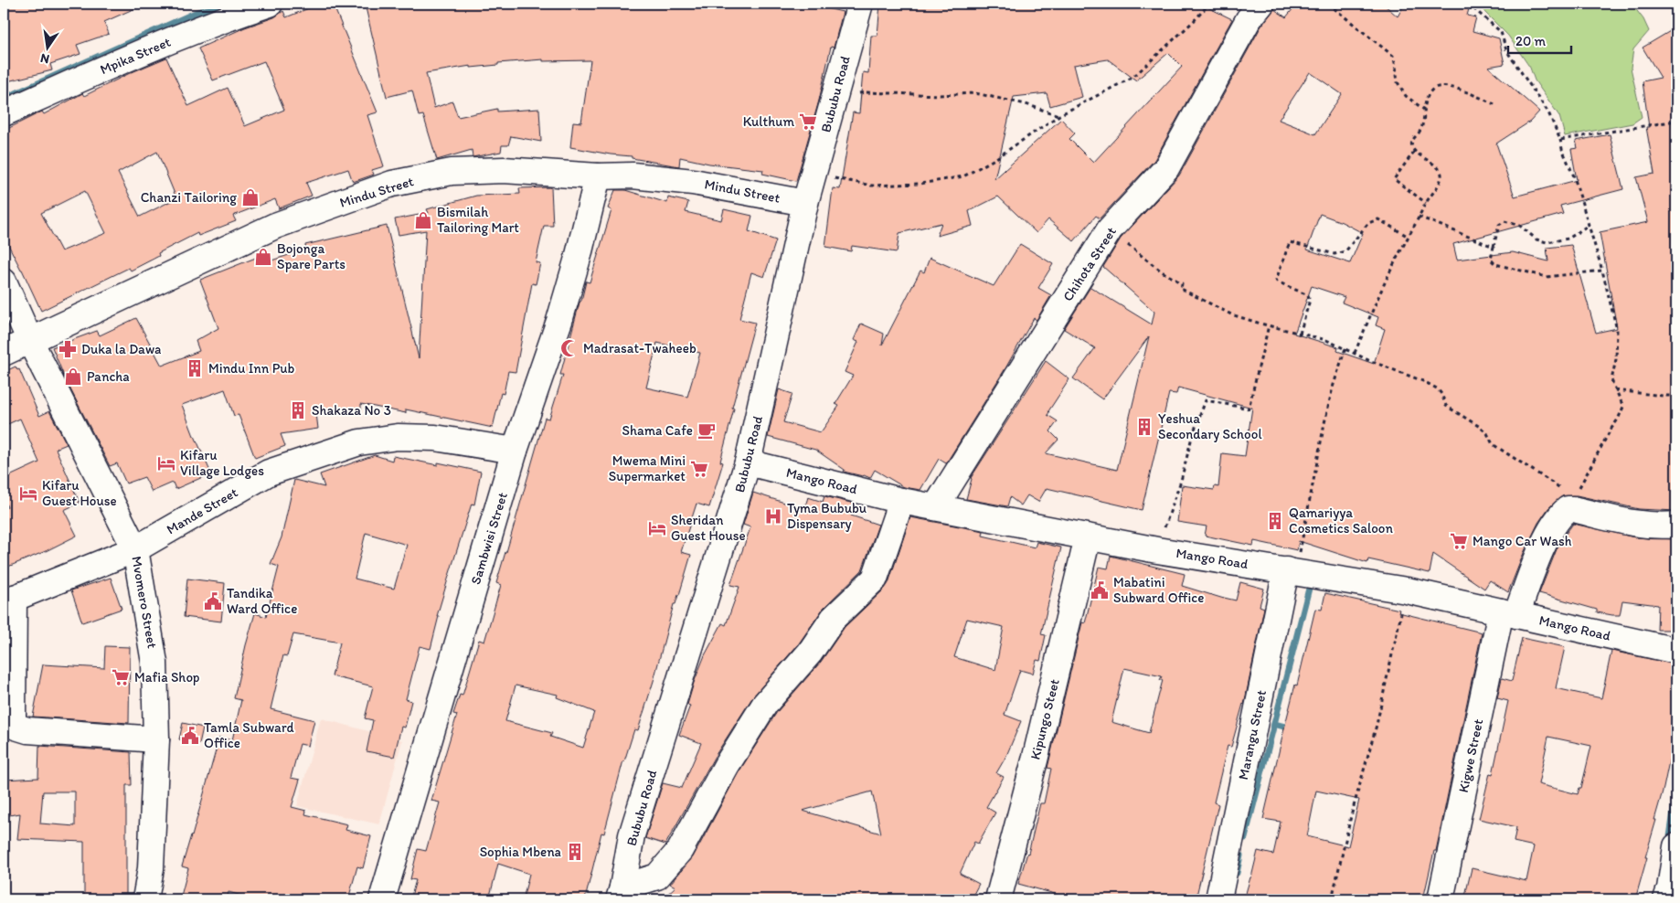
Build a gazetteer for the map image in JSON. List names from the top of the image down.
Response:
{
  "streets": {
    "street": [
      "Mpika Street",
      "Bububu Road",
      "Mindu Street",
      "Chihota Street",
      "Mango Road",
      "Mande Street",
      "Sambwisi Street",
      "Mvomero Street",
      "Kipungo Steet",
      "Marangu Street",
      "Kigwe Street"
    ]
  },
  "crossings": [
    ["Bububu Road", "Mindu Street"],
    ["Bububu Road", "Mango Road"],
    ["Mindu Street", "Sambwisi Street"],
    ["Mindu Street", "Mvomero Street"],
    ["Chihota Street", "Mango Road"],
    ["Mango Road", "Kipungo Steet"],
    ["Mango Road", "Marangu Street"],
    ["Mango Road", "Kigwe Street"],
    ["Mande Street", "Sambwisi Street"],
    ["Mande Street", "Mvomero Street"]
  ],
  "places": {
    "supermarket": [
      "Kulthum",
      "Mwema Mini Supermarket",
      "Mango Car Wash",
      "Mafia Shop"
    ],
    "shop": [
      "Chanzi Tailoring",
      "Bismilah Tailoring Mart",
      "Bojonga Spare Parts",
      "Pancha"
    ],
    "mosque": ["Madrasat-Twaheeb"],
    "pharmacy": ["Duka la Dawa"],
    "building": [
      "Mindu Inn Pub",
      "Shakaza No 3",
      "Yeshua Secondary School",
      "Qamariyya Cosmetics Saloon",
      "Sophia Mbena"
    ],
    "cafe": ["Shama Cafe"],
    "hotel": ["Kifaru Village Lodges", "Kifaru Guest House", "Sheridan Guest House"],
    "hospital": ["Tyma Bububu Dispensary"],
    "public building": ["Mabatini Subward Office", "Tandika Ward Office", "Tamla Subward Office"]
  },
  "scale_bar": "20 m",
  "north": "bottom"
}
